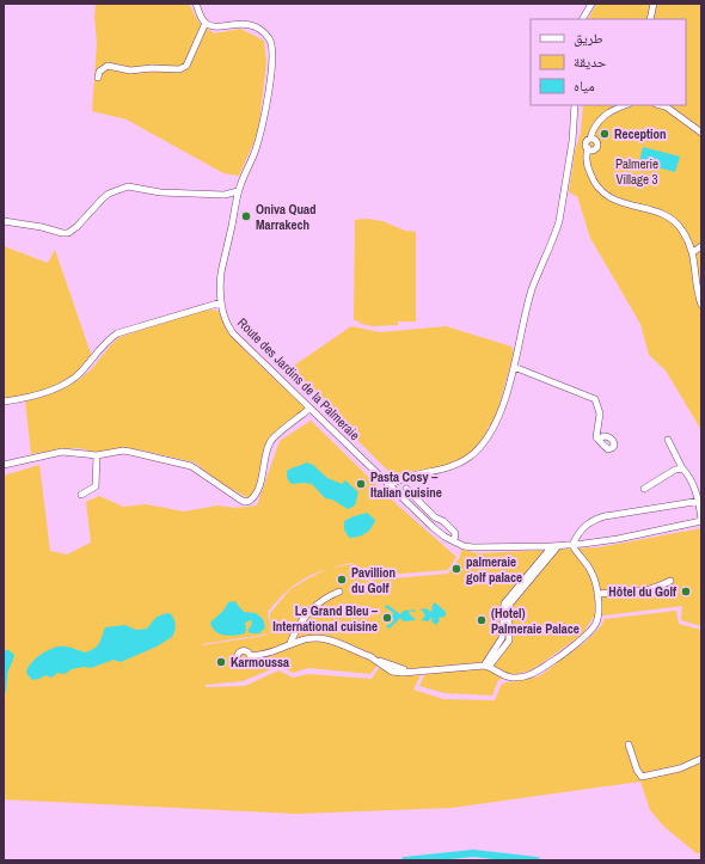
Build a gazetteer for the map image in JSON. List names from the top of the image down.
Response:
{
  "streets": {
    "street": ["Route des Jardins de la Palmeraie"]
  },
  "parks": ["Palmerie Village 3"],
  "places": [
    "Reception",
    "Oniva Quad Marrakech",
    "Pasta Cosy – Italian cuisine",
    "palmeraie golf palace",
    "Pavillion du Golf",
    "Hôtel du Golf",
    "Le Grand Bleu – International cuisine",
    "(Hotel) Palmeraie Palace",
    "Karmoussa"
  ],
  "legend": ["طريق", "حديقة", "مياه"]
}
